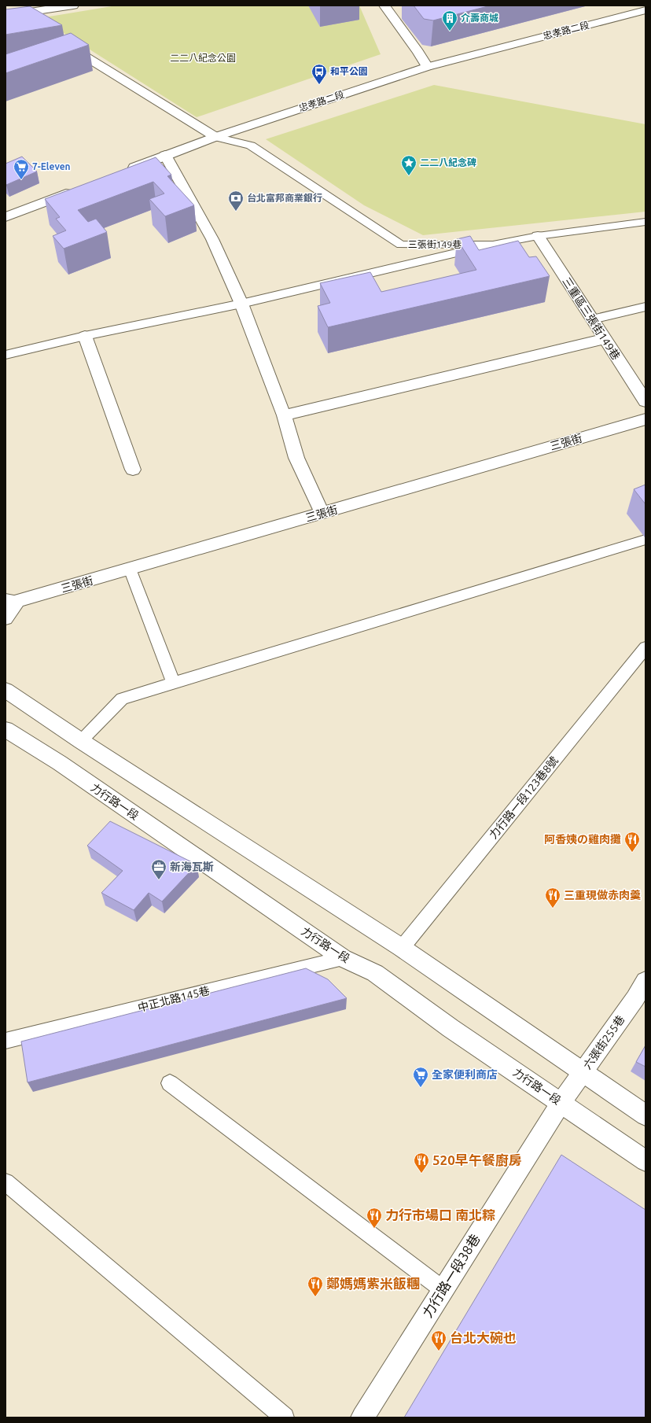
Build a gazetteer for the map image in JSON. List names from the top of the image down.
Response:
{
  "streets": {
    "street": [
      "忠孝路二段",
      "三重區三張街149巷",
      "三張街",
      "力行路一段",
      "六張街255巷",
      "力行路一段38巷"
    ],
    "lane": ["三張街149巷", "力行路一段123巷8號", "中正北路145巷"]
  },
  "crossings": [
    ["忠孝路二段", "三張街149巷"],
    ["三張街149巷", "三重區三張街149巷"],
    ["力行路一段", "中正北路145巷"],
    ["力行路一段", "六張街255巷"],
    ["力行路一段", "力行路一段38巷"],
    ["六張街255巷", "力行路一段38巷"]
  ],
  "parks": ["二二八紀念公園"],
  "places": {
    "building": ["介壽商城"],
    "bus stop": ["和平公園"],
    "place": ["二二八紀念碑"],
    "supermarket": ["7-Eleven", "全家便利商店"],
    "bank": ["台北富邦商業銀行"],
    "restaurant": [
      "阿香姨の雞肉攤",
      "三重現做赤肉羹",
      "520早午餐廚房",
      "力行市場口 南北粽",
      "鄭媽媽紫米飯糰",
      "台北大碗也"
    ],
    "office": ["新海瓦斯"]
  }
}
